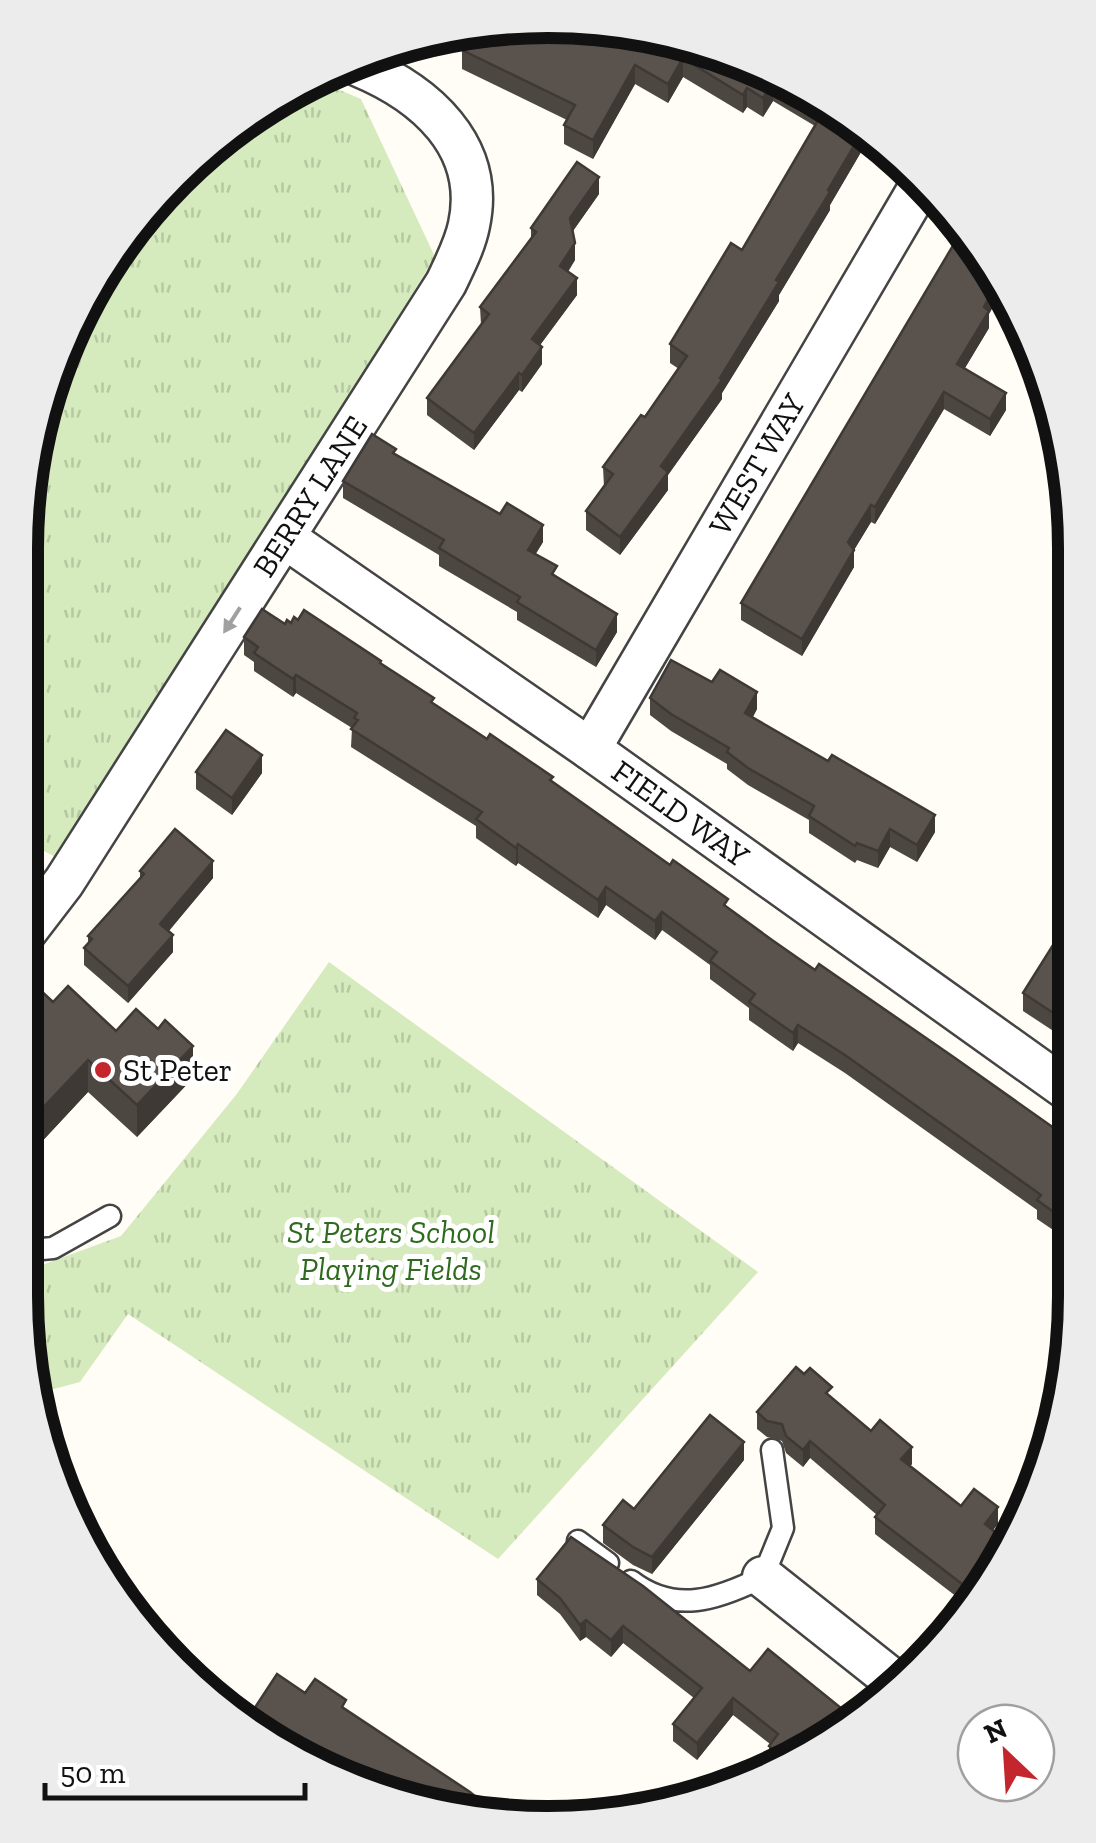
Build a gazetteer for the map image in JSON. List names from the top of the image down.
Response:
{
  "streets": {
    "street": ["WEST WAY", "BERRY LANE", "FIELD WAY"]
  },
  "crossings": [
    ["WEST WAY", "FIELD WAY"],
    ["BERRY LANE", "FIELD WAY"]
  ],
  "one_way": ["BERRY LANE"],
  "parks": ["St Peters School Playing Fields"],
  "places": ["St Peter"],
  "scale_bar": "50 m",
  "north": "top left"
}
